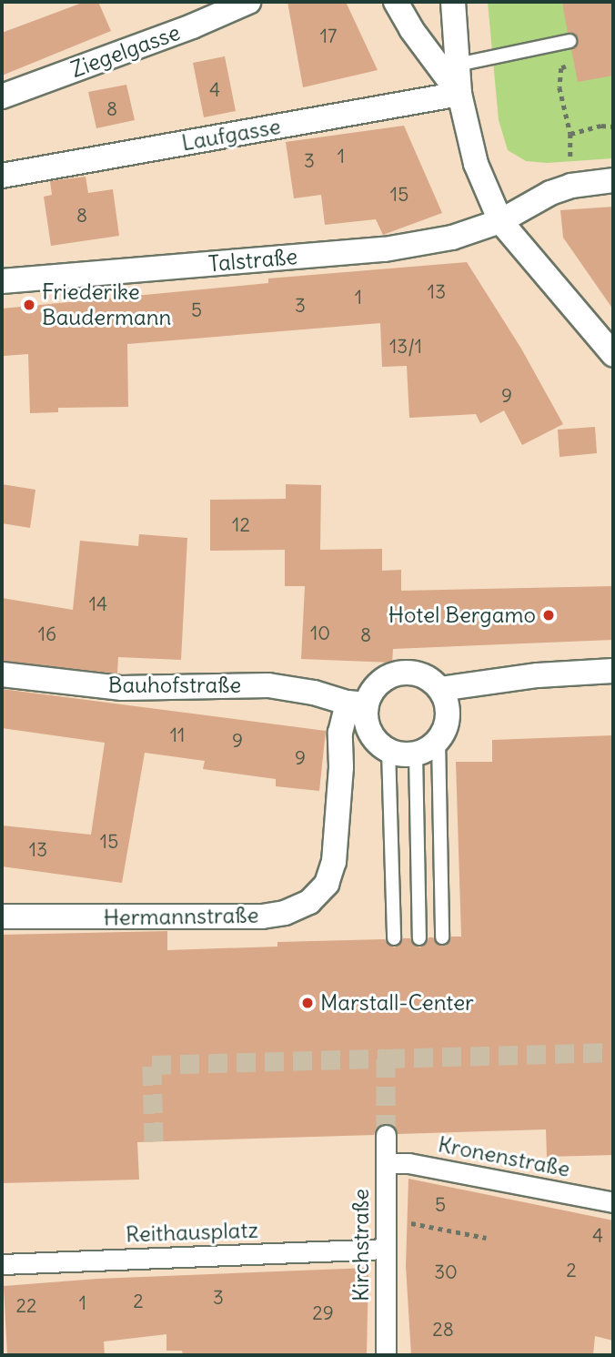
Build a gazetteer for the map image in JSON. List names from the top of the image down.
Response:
{
  "streets": {
    "street": [
      "Ziegelgasse",
      "Laufgasse",
      "Talstraße",
      "Bauhofstraße",
      "Hermannstraße",
      "Kronenstraße",
      "Reithausplatz",
      "Kirchstraße"
    ]
  },
  "crossings": [
    ["Bauhofstraße", "Hermannstraße"],
    ["Kronenstraße", "Kirchstraße"],
    ["Reithausplatz", "Kirchstraße"]
  ],
  "places": ["Friederike Baudermann", "Hotel Bergamo", "Marstall-Center"],
  "house_numbers": [
    "17",
    "4",
    "8",
    "1",
    "3",
    "15",
    "8",
    "13",
    "1",
    "3",
    "5",
    "13/1",
    "9",
    "12",
    "14",
    "10",
    "16",
    "8",
    "11",
    "9",
    "9",
    "15",
    "13",
    "5",
    "4",
    "2",
    "30",
    "3",
    "2",
    "1",
    "22",
    "29",
    "28"
  ]
}
